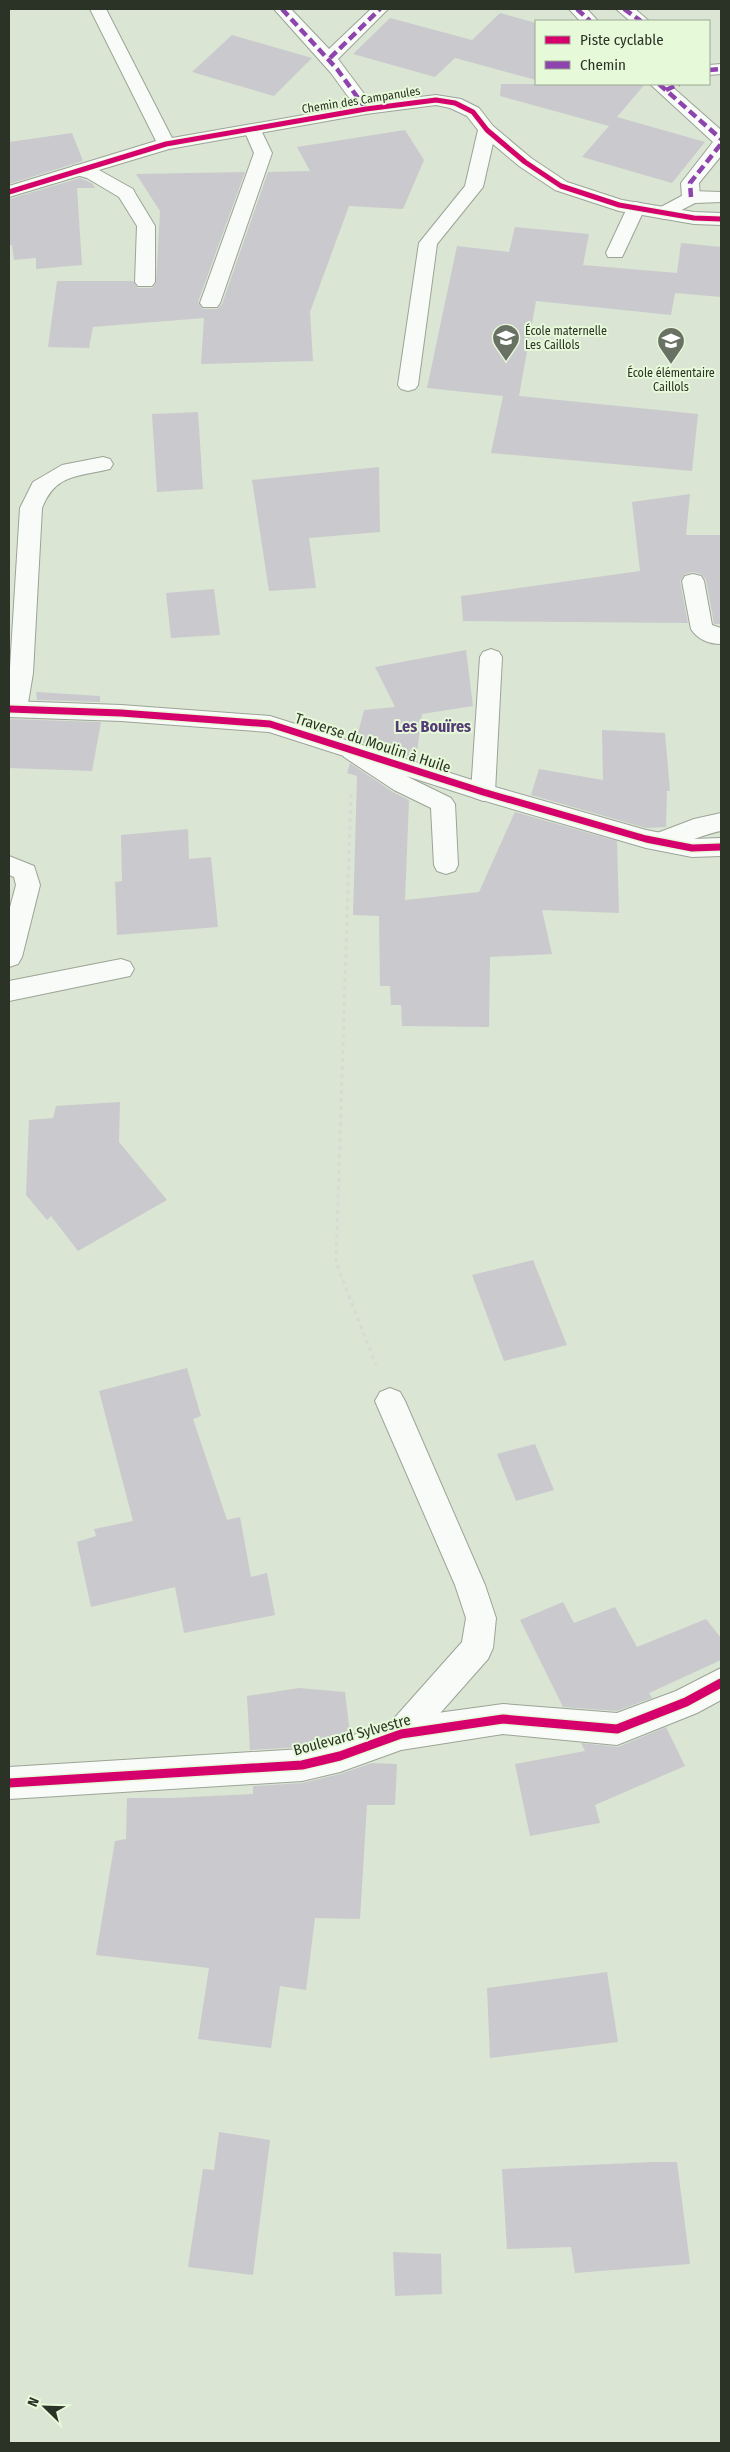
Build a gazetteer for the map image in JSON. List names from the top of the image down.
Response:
{
  "streets": {
    "street": ["Chemin des Campanules", "Traverse du Moulin à Huile", "Boulevard Sylvestre"]
  },
  "districts": ["Les Bouïres"],
  "places": {
    "school or university": ["École maternelle Les Caillols", "École élémentaire Caillols"]
  },
  "legend": ["Piste cyclable", "Chemin"],
  "north": "top left"
}
